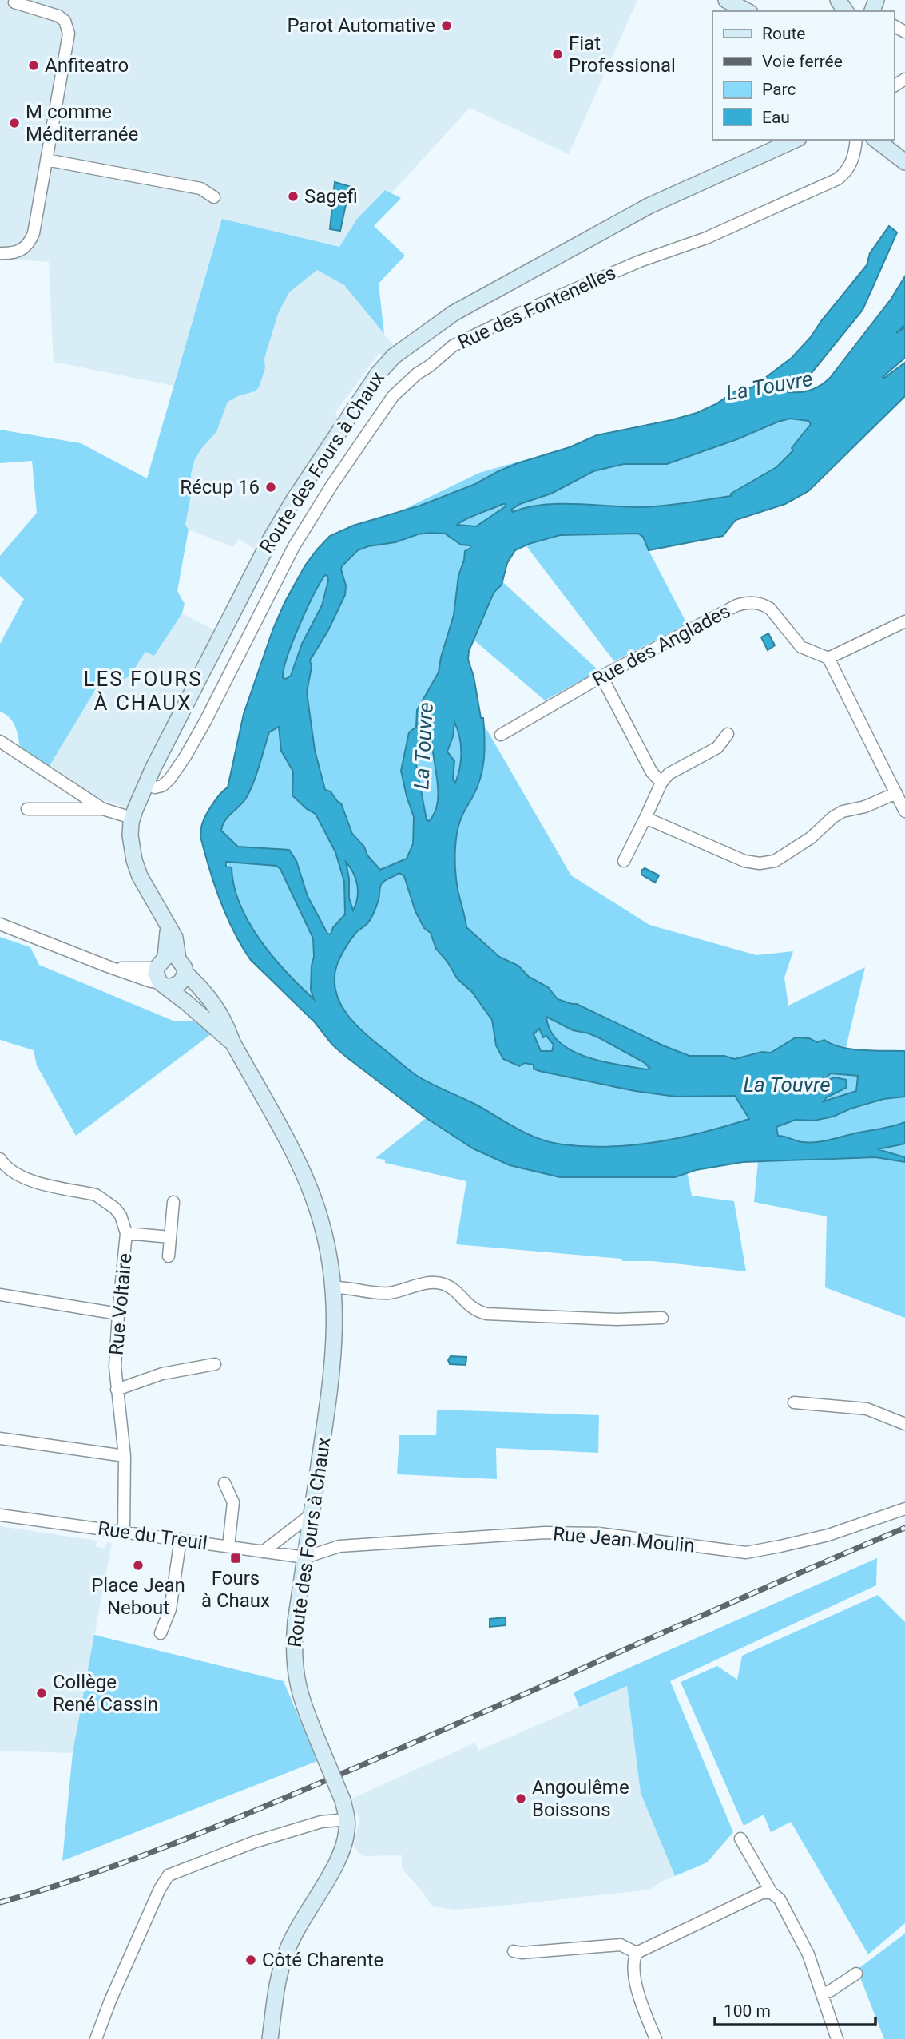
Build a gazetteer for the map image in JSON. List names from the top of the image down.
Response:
{
  "streets": {
    "street": [
      "Rue des Fontenelles",
      "Route des Fours à Chaux",
      "Rue des Anglades",
      "Rue Voltaire",
      "Rue du Treuil",
      "Rue Jean Moulin"
    ]
  },
  "crossings": [
    ["Rue des Fontenelles", "Route des Fours à Chaux"],
    ["Route des Fours à Chaux", "Rue du Treuil"],
    ["Route des Fours à Chaux", "Rue Jean Moulin"],
    ["Rue Voltaire", "Rue du Treuil"],
    ["Rue du Treuil", "Rue Jean Moulin"]
  ],
  "districts": ["LES FOURS À CHAUX"],
  "water": ["La Touvre"],
  "places": {
    "other": [
      "Parot Automative",
      "Fiat Professional",
      "Anfiteatro",
      "M comme Méditerranée",
      "Sagefi",
      "Récup 16",
      "Place Jean Nebout",
      "Collège René Cassin",
      "Angoulême Boissons",
      "Côté Charente"
    ],
    "transit": ["Fours à Chaux"]
  },
  "legend": [
    "Route",
    "Voie ferrée",
    "Parc",
    "Eau"
  ],
  "scale_bar": "100 m"
}
